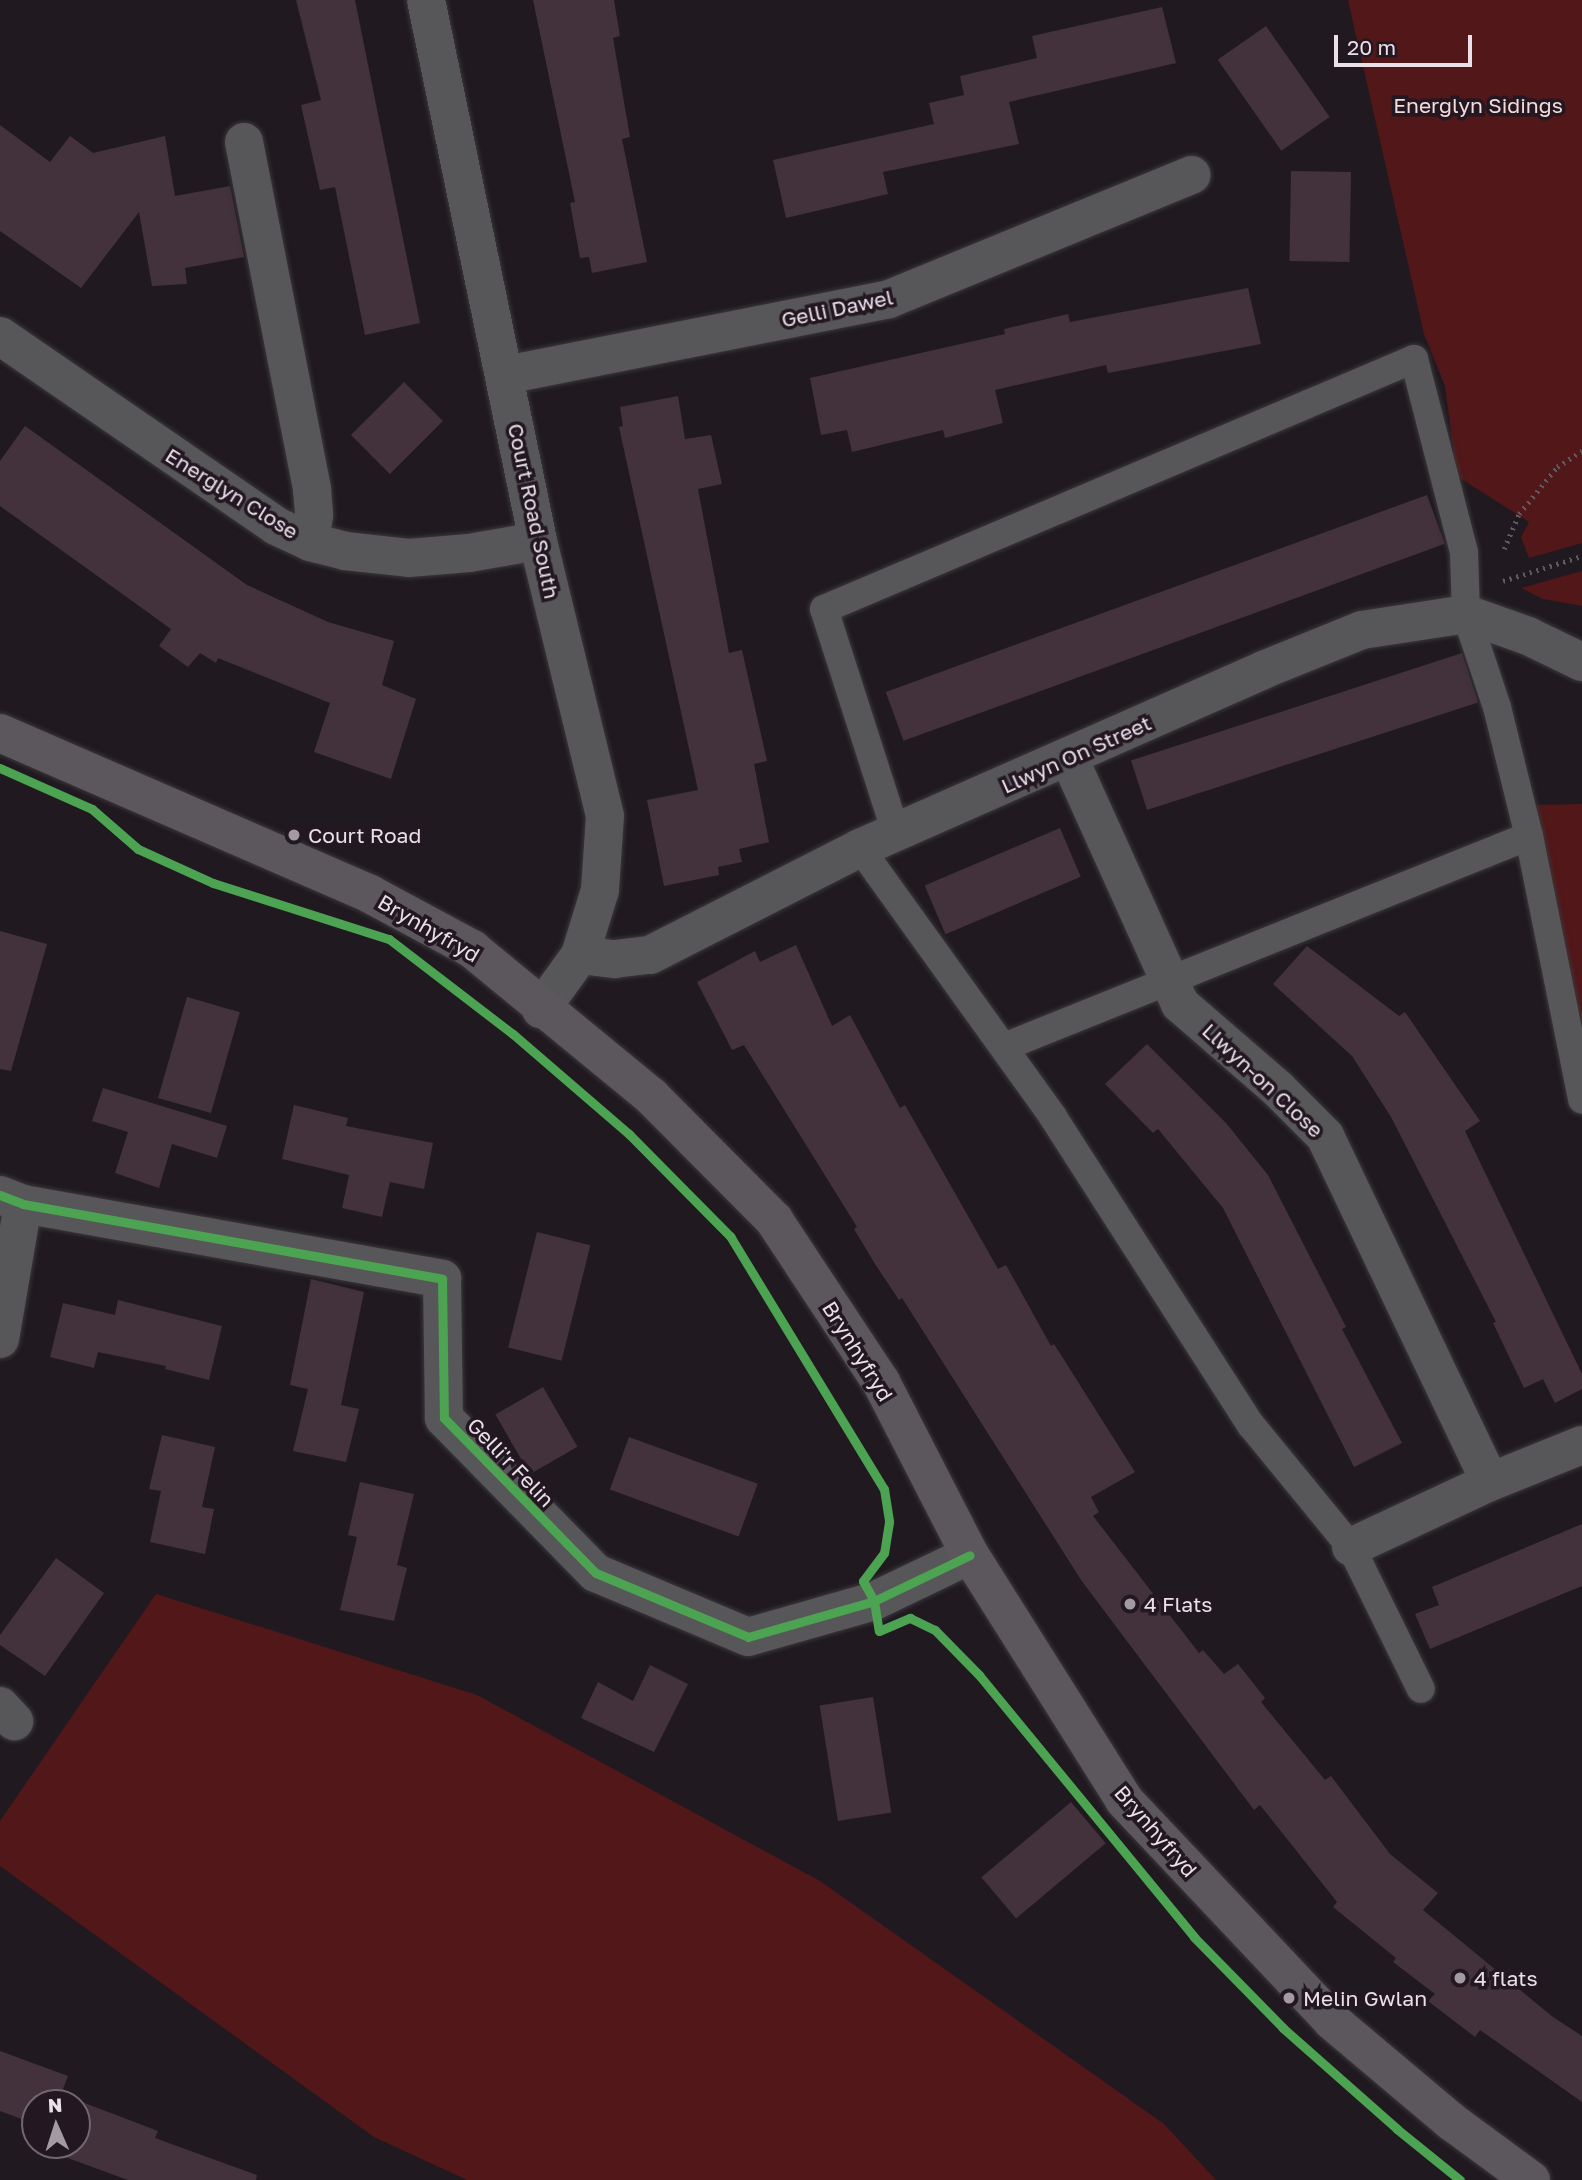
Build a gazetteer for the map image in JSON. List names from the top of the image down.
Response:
{
  "streets": {
    "main road": ["Brynhyfryd"],
    "street": [
      "Gelli Dawel",
      "Energlyn Close",
      "Court Road South",
      "Llwyn On Street",
      "Llwyn-on Close",
      "Gelli'r Felin"
    ]
  },
  "crossings": [
    ["Gelli Dawel", "Court Road South"],
    ["Energlyn Close", "Court Road South"],
    ["Court Road South", "Llwyn On Street"],
    ["Court Road South", "Brynhyfryd"],
    ["Llwyn On Street", "Llwyn-on Close"],
    ["Brynhyfryd", "Gelli'r Felin"]
  ],
  "parks": ["Energlyn Sidings"],
  "places": [
    "Court Road",
    "4 Flats",
    "4 flats",
    "Melin Gwlan"
  ],
  "scale_bar": "20 m",
  "north": "top"
}
